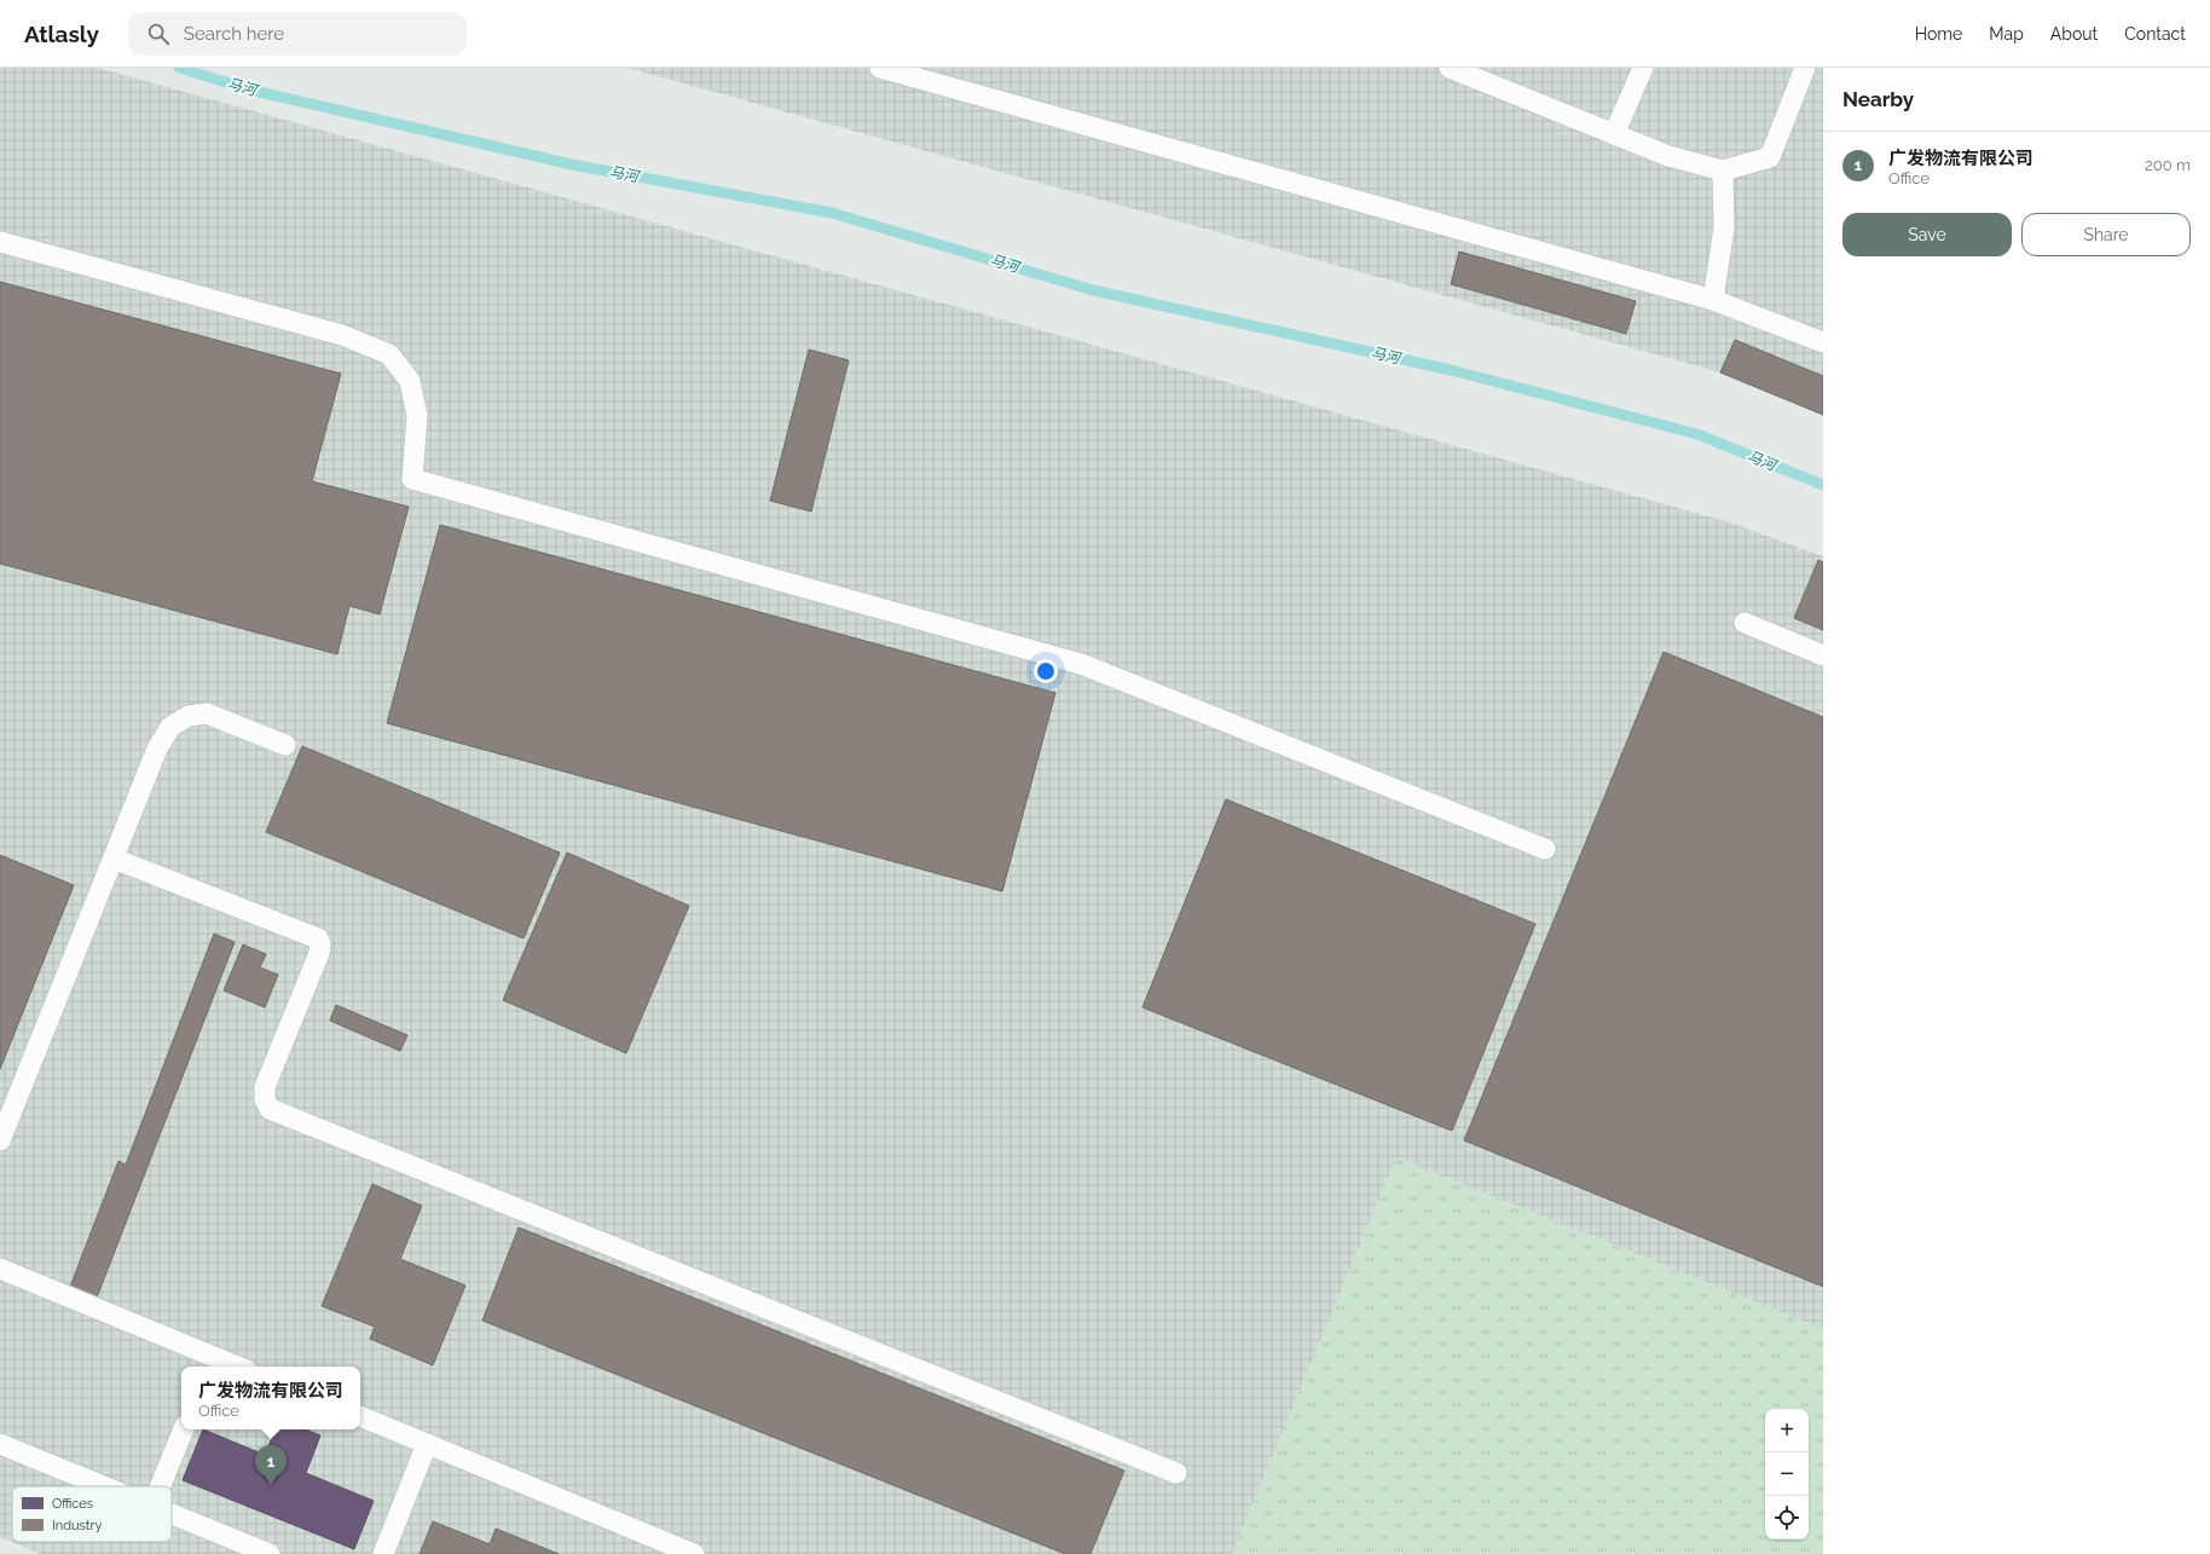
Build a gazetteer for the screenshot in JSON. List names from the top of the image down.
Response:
{
  "water": ["马河"],
  "legend": ["Offices", "Industry"],
  "page": {
    "header": "Atlasly",
    "search": "Search here",
    "nav": [
      "Home",
      "Map",
      "About",
      "Contact"
    ],
    "heading": "Nearby",
    "list": [
      {
        "mark": "1",
        "name": "广发物流有限公司",
        "note": "Office",
        "value": "200 m"
      }
    ],
    "buttons": ["Save", "Share"],
    "popup": ["广发物流有限公司", "Office"],
    "map_buttons": ["+", "−"],
    "pins": "1"
  }
}
